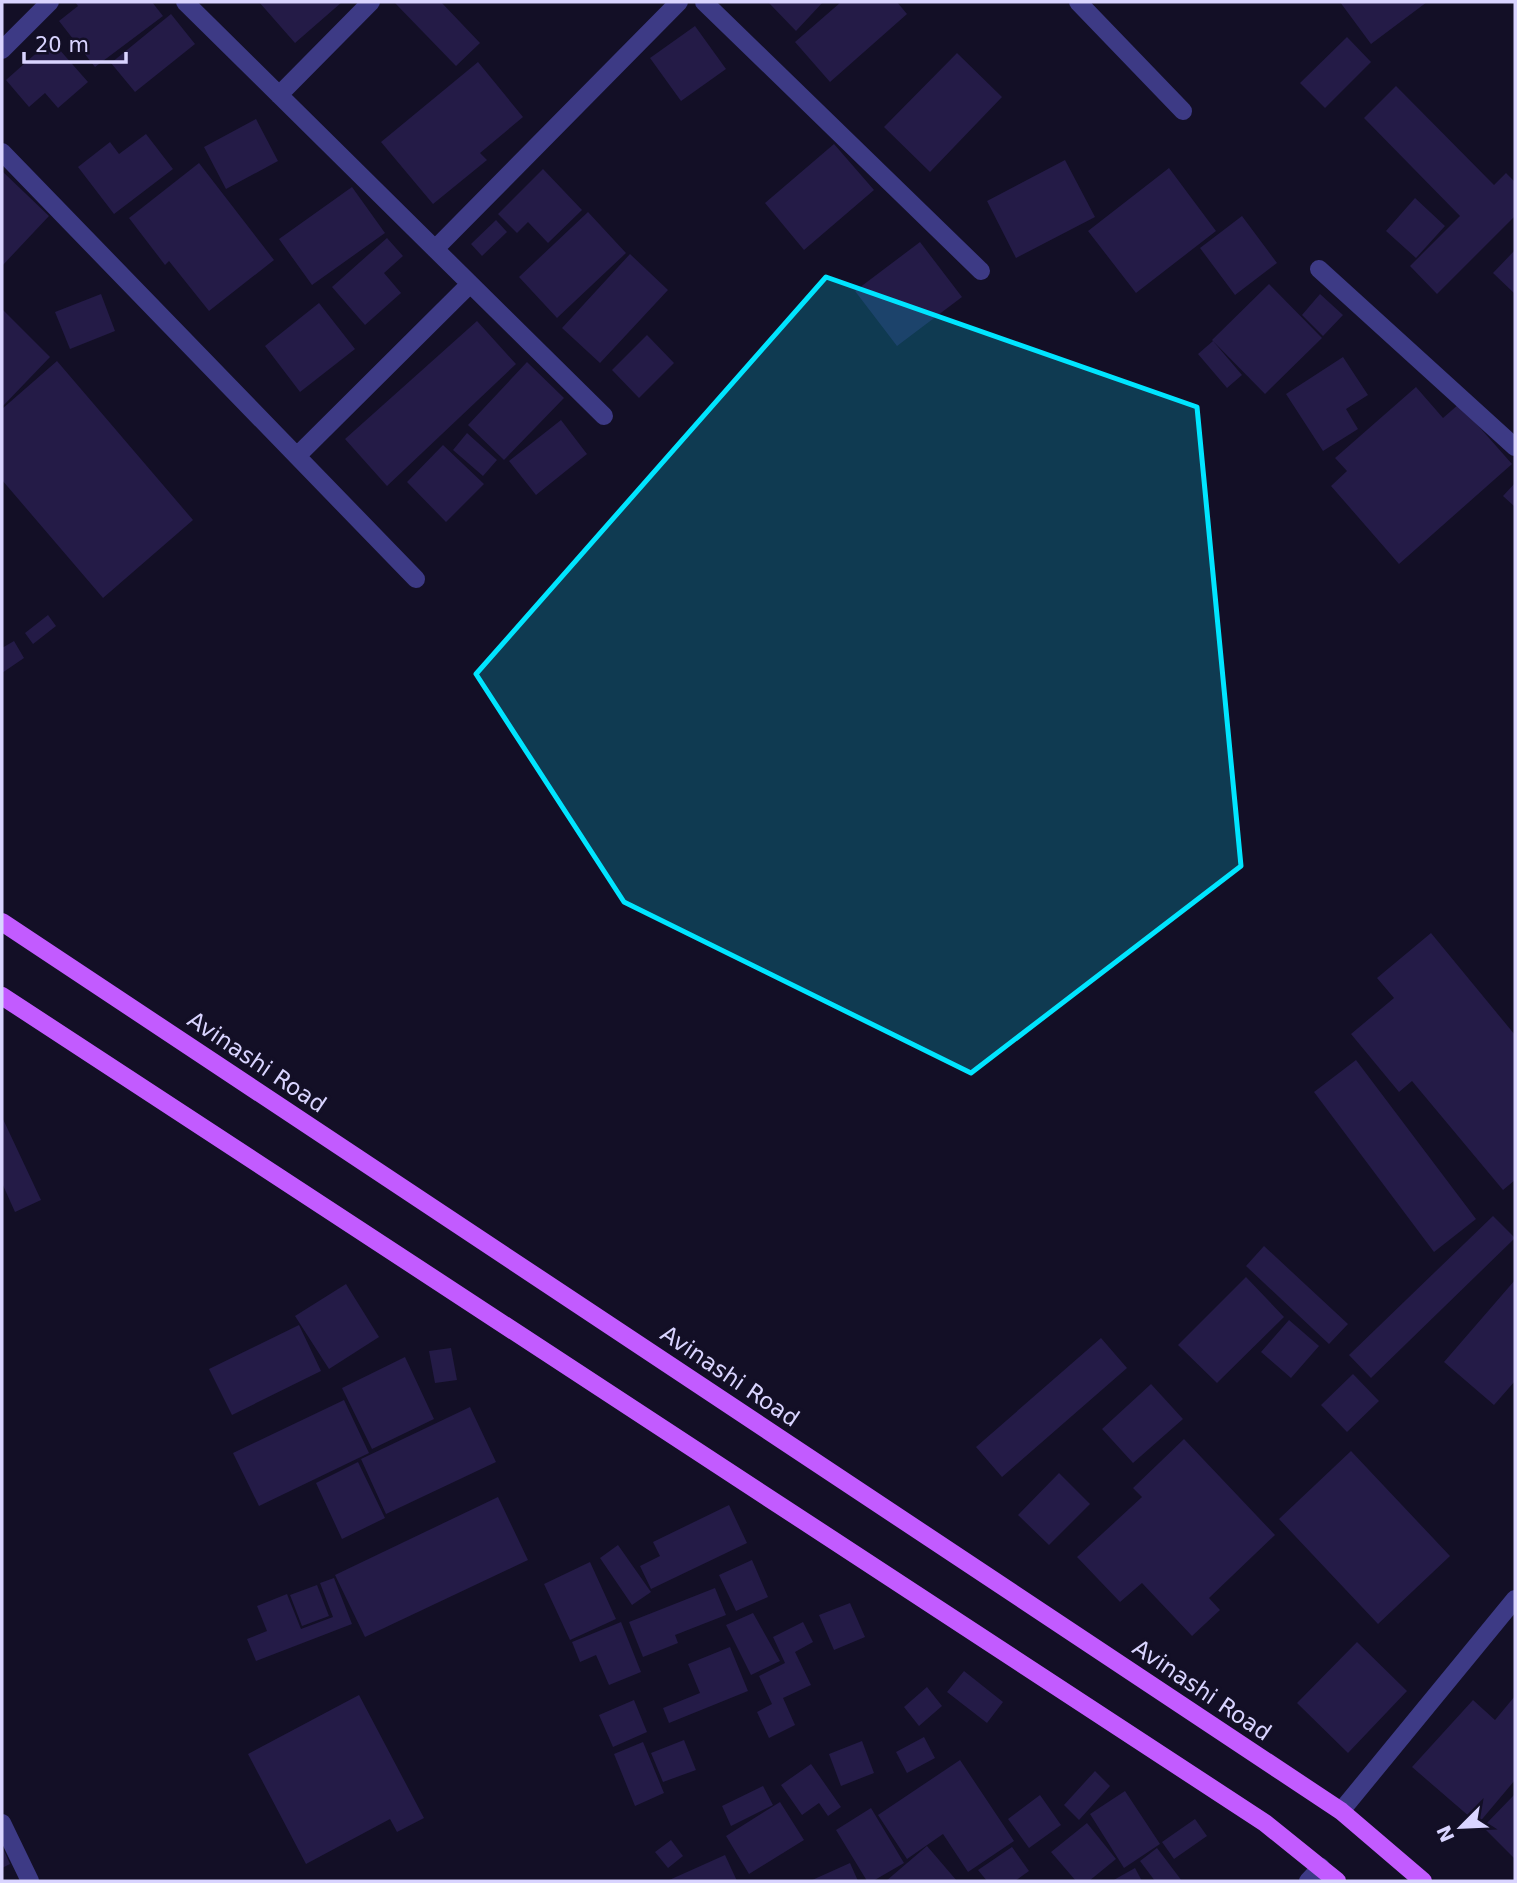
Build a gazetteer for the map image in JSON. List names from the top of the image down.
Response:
{
  "streets": {
    "main road": ["Avinashi Road"]
  },
  "scale_bar": "20 m",
  "north": "bottom left"
}
